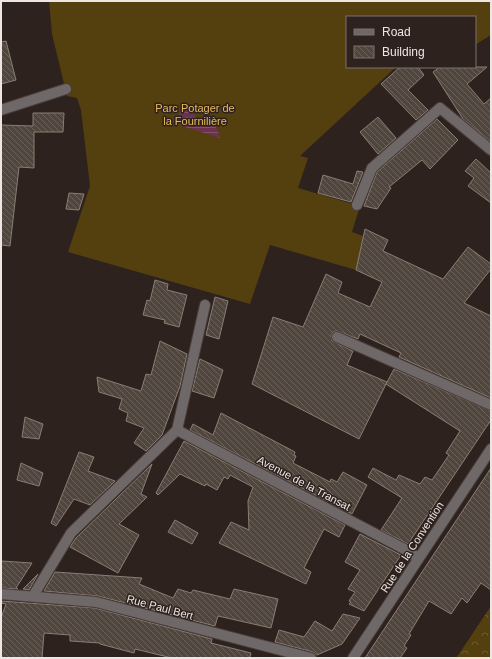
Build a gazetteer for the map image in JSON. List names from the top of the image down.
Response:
{
  "streets": {
    "street": ["Avenue de la Transat", "Rue de la Convention", "Rue Paul Bert"]
  },
  "crossings": [
    ["Avenue de la Transat", "Rue de la Convention"]
  ],
  "parks": ["Parc Potager de la Fournilière"],
  "legend": ["Road", "Building"]
}
